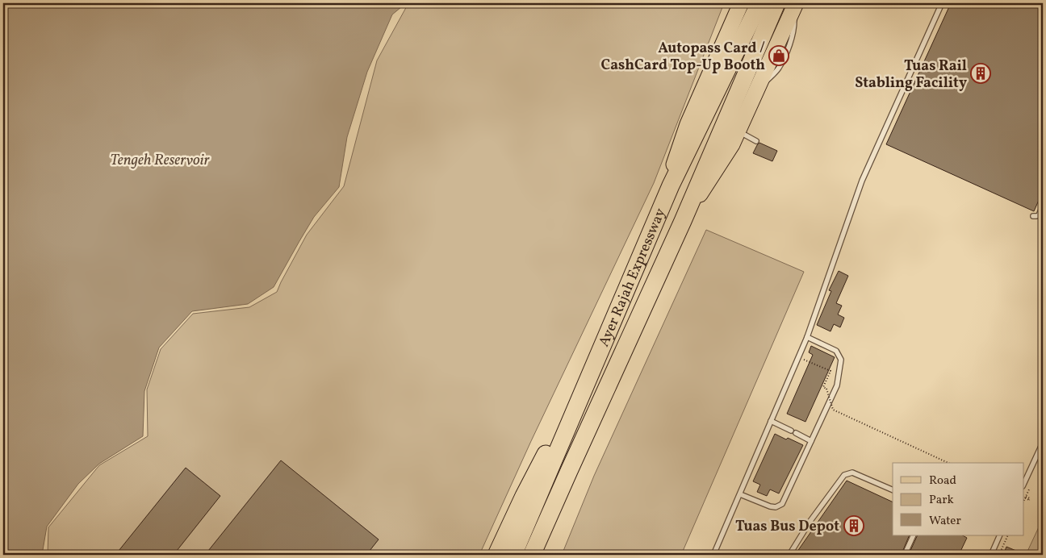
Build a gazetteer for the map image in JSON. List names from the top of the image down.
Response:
{
  "streets": {
    "highway": ["Ayer Rajah Expressway"]
  },
  "water": ["Tengeh Reservoir"],
  "places": {
    "shop": ["Autopass Card / CashCard Top-Up Booth"],
    "building": ["Tuas Rail Stabling Facility", "Tuas Bus Depot"]
  },
  "legend": ["Road", "Park", "Water"]
}
